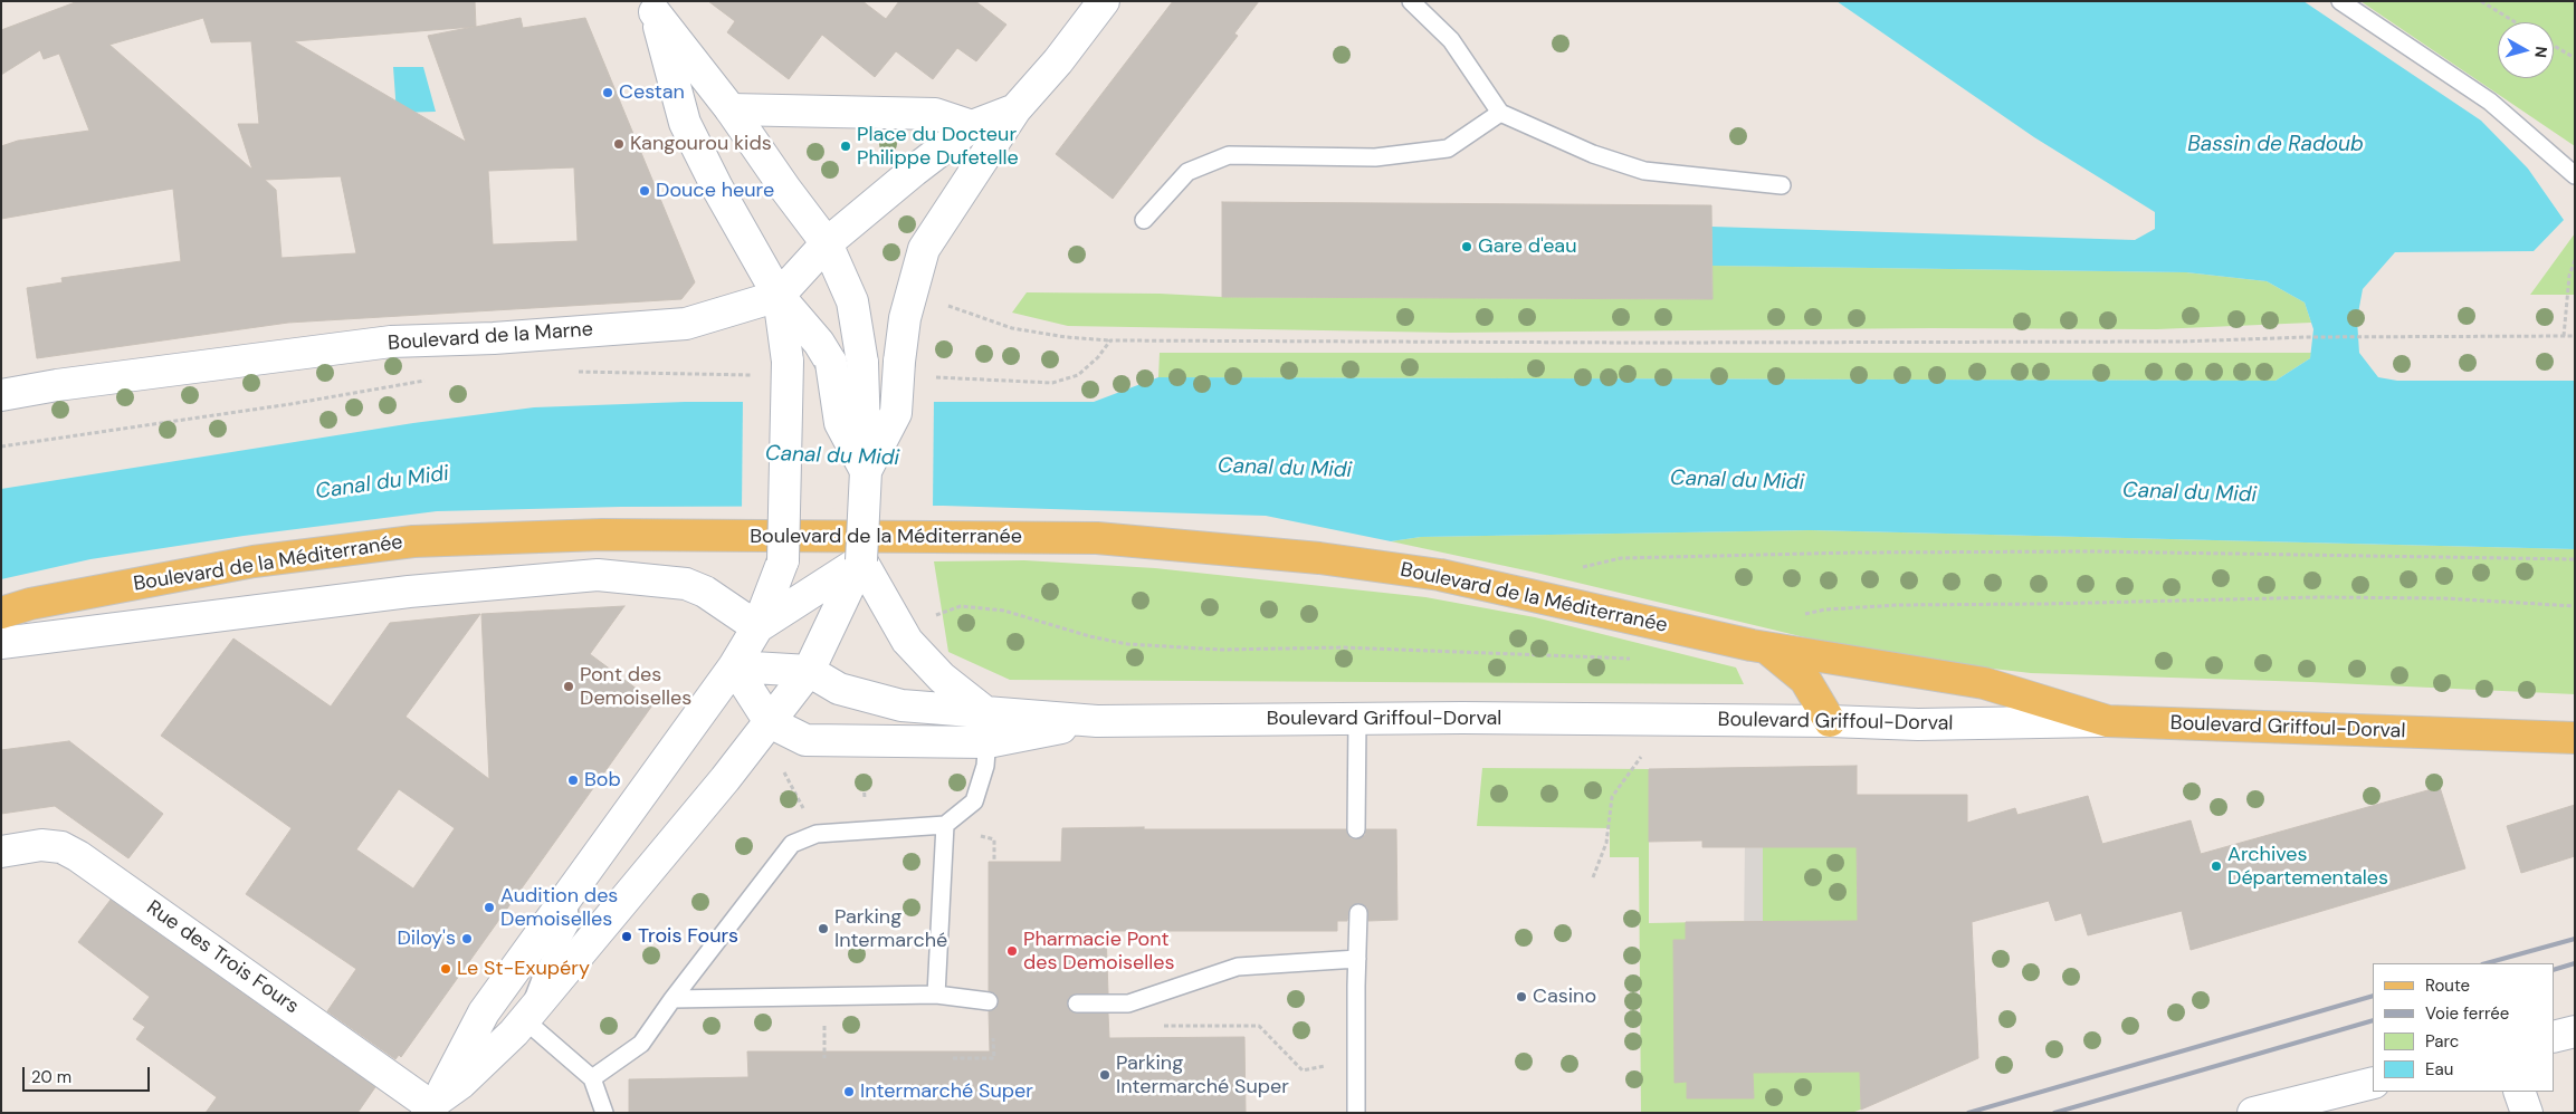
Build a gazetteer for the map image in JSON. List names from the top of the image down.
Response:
{
  "streets": {
    "main road": [
      "Boulevard de la Marne",
      "Boulevard de la Méditerranée",
      "Boulevard Griffoul-Dorval",
      "Rue des Trois Fours"
    ]
  },
  "crossings": [
    ["Boulevard de la Méditerranée", "Boulevard Griffoul-Dorval"]
  ],
  "water": ["Bassin de Radoub", "Canal du Midi"],
  "places": [
    "Cestan",
    "Kangourou kids",
    "Place du Docteur Philippe Dufetelle",
    "Douce heure",
    "Gare d'eau",
    "Pont des Demoiselles",
    "Bob",
    "Archives Départementales",
    "Audition des Demoiselles",
    "Parking Intermarché",
    "Trois Fours",
    "Diloy's",
    "Pharmacie Pont des Demoiselles",
    "Le St-Exupéry",
    "Casino",
    "Parking Intermarché Super",
    "Intermarché Super"
  ],
  "legend": [
    "Route",
    "Voie ferrée",
    "Parc",
    "Eau"
  ],
  "scale_bar": "20 m",
  "north": "right"
}
